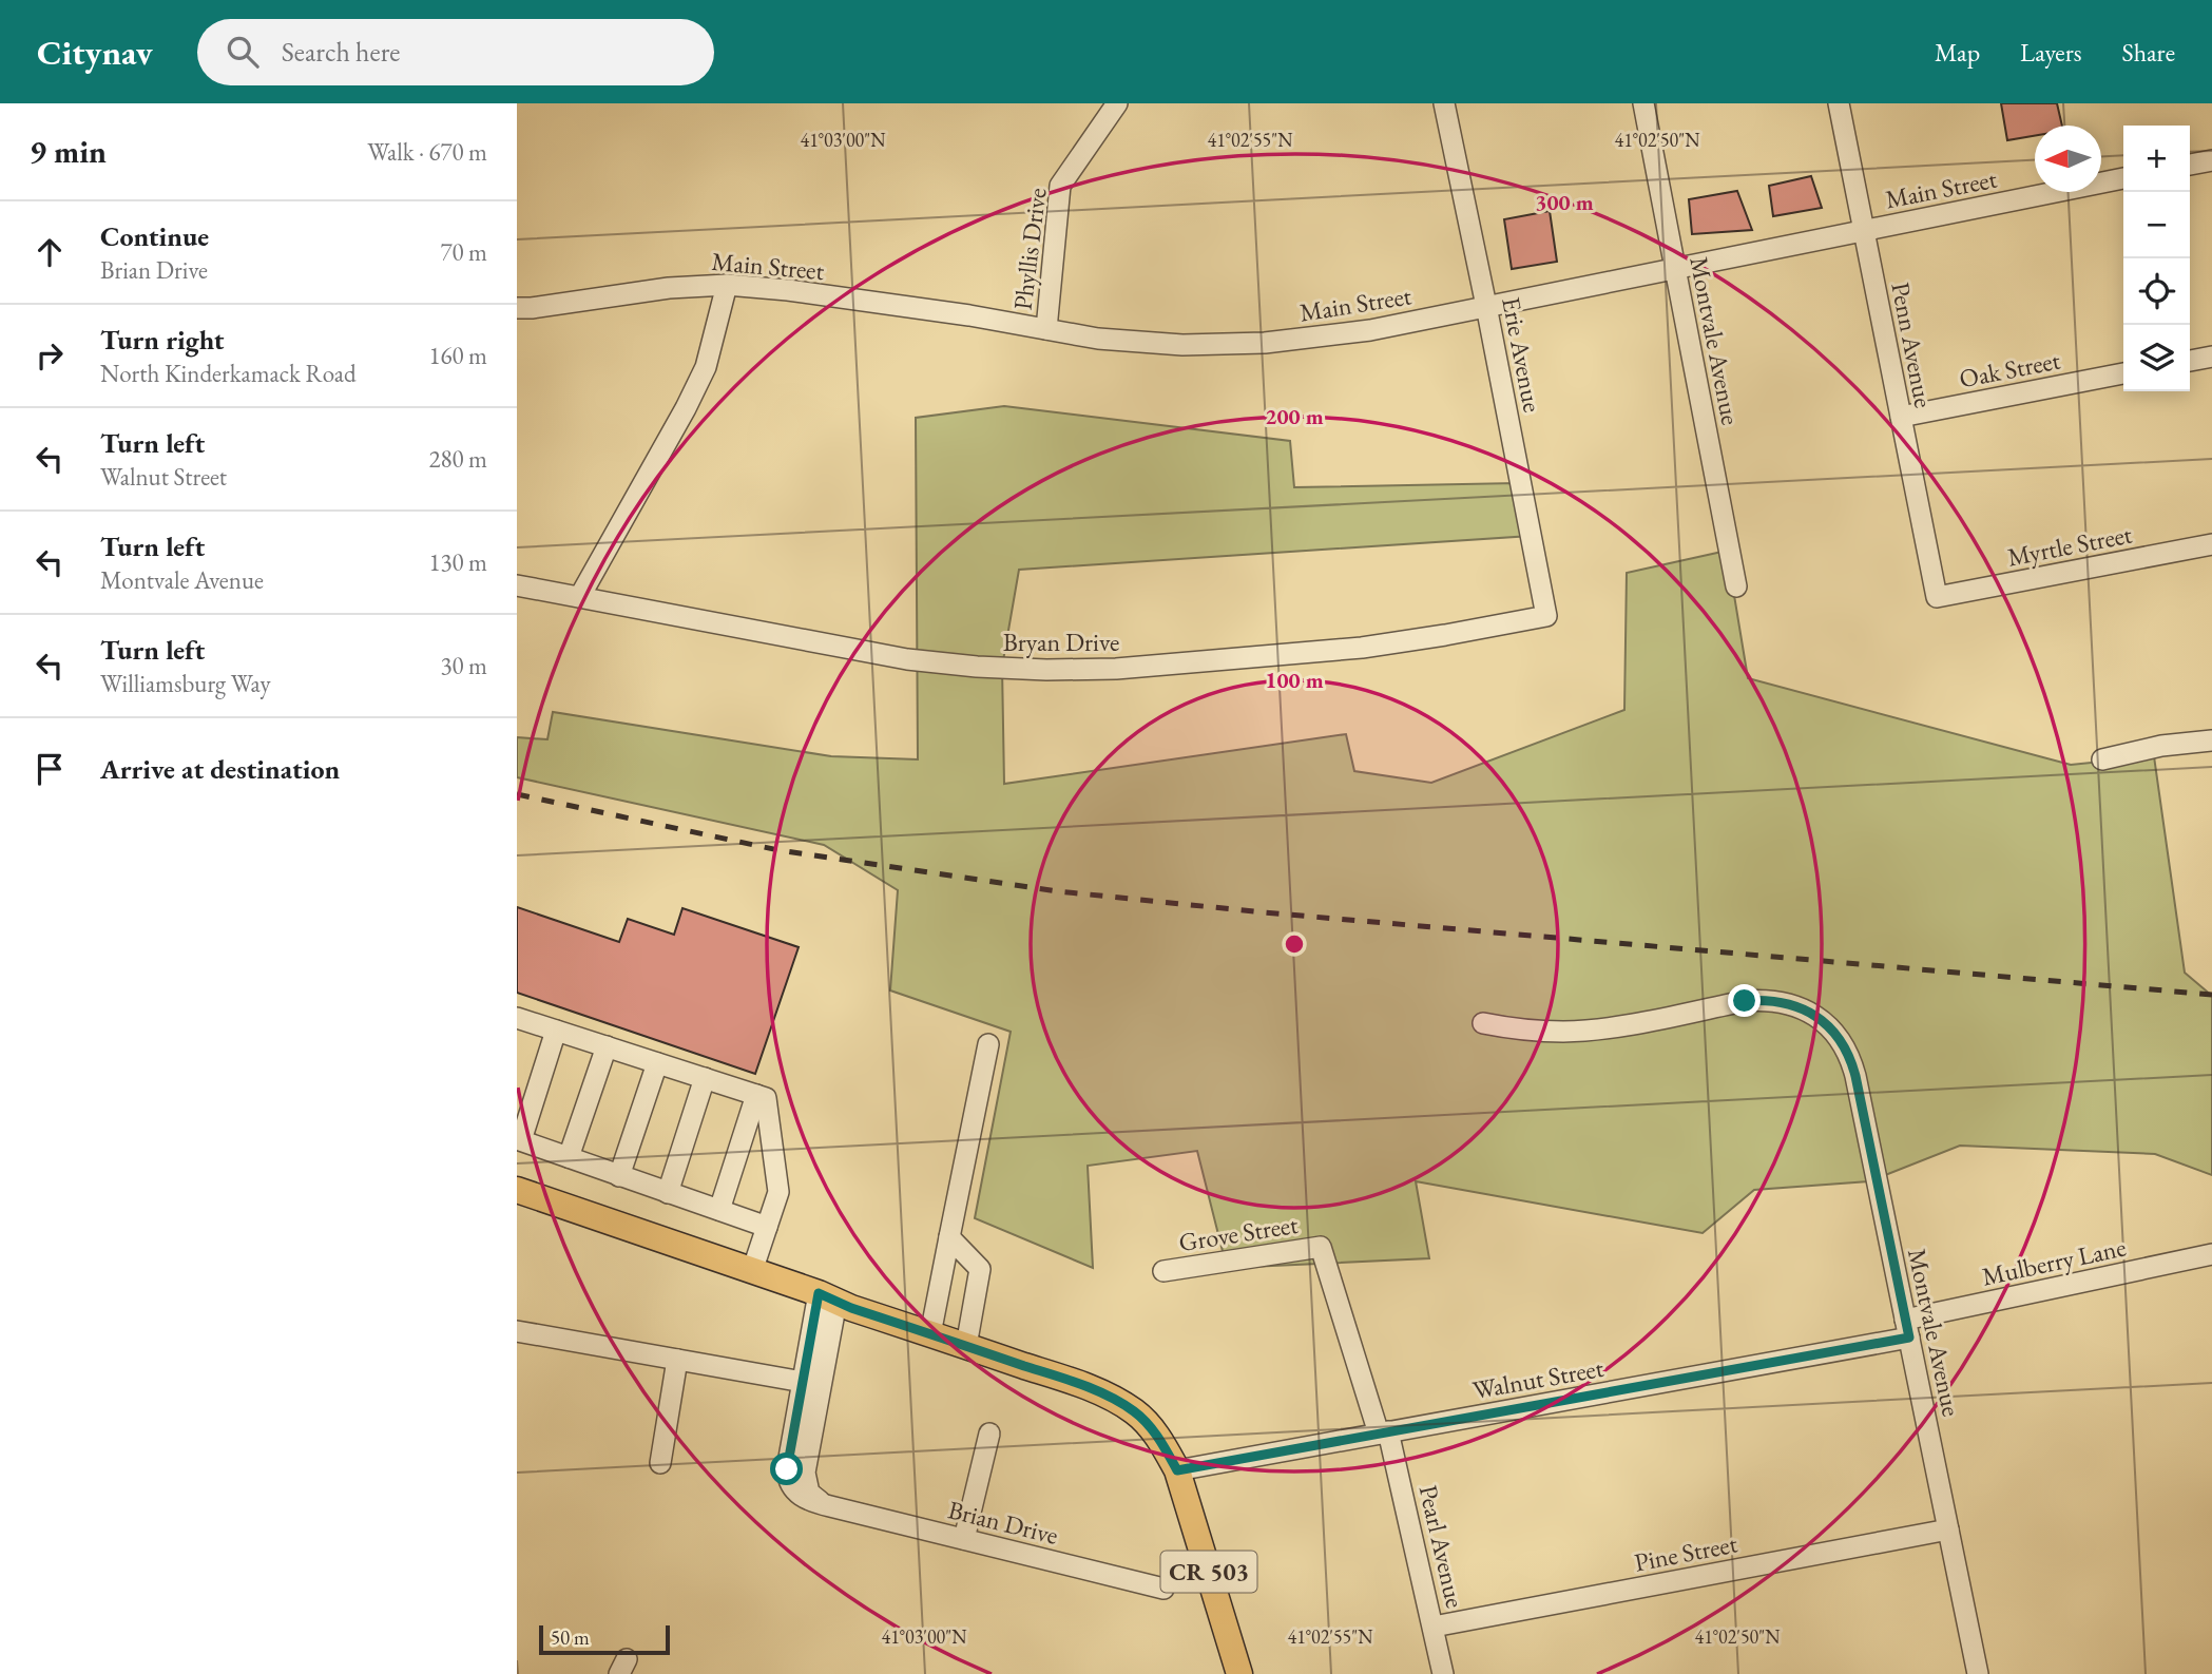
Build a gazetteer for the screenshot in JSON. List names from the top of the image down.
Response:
{
  "streets": {
    "main road": ["CR 503"],
    "street": [
      "Main Street",
      "Phyllis Drive",
      "Montvale Avenue",
      "Penn Avenue",
      "Erie Avenue",
      "Oak Street",
      "Myrtle Street",
      "Bryan Drive",
      "Grove Street",
      "Mulberry Lane",
      "Walnut Street",
      "Brian Drive",
      "Pearl Avenue",
      "Pine Street"
    ]
  },
  "crossings": [
    ["Main Street", "Phyllis Drive"],
    ["Main Street", "Montvale Avenue"],
    ["Main Street", "Penn Avenue"],
    ["Main Street", "Erie Avenue"],
    ["Montvale Avenue", "Mulberry Lane"],
    ["Montvale Avenue", "Walnut Street"],
    ["Montvale Avenue", "Pine Street"],
    ["Penn Avenue", "Oak Street"],
    ["Penn Avenue", "Myrtle Street"],
    ["Erie Avenue", "Bryan Drive"],
    ["Grove Street", "Pearl Avenue"],
    ["Mulberry Lane", "Walnut Street"],
    ["Walnut Street", "Pearl Avenue"],
    ["Walnut Street", "CR 503"],
    ["Brian Drive", "CR 503"],
    ["Pearl Avenue", "Pine Street"]
  ],
  "scale_bar": "50 m",
  "north": "left",
  "page": {
    "header": "Citynav",
    "search": "Search here",
    "nav": ["Map", "Layers", "Share"],
    "heading": ["9 min", "Walk · 670 m"],
    "map_buttons": ["+", "−"],
    "list": [
      ["Continue", "Brian Drive", "70 m"],
      ["Turn right", "North Kinderkamack Road", "160 m"],
      ["Turn left", "Walnut Street", "280 m"],
      ["Turn left", "Montvale Avenue", "130 m"],
      ["Turn left", "Williamsburg Way", "30 m"],
      "Arrive at destination"
    ],
    "scale": "50 m"
  },
  "coordinates": ["41°03'00\"N", "41°02'55\"N", "41°02'50\"N"],
  "rings": ["300 m", "200 m", "100 m"]
}
